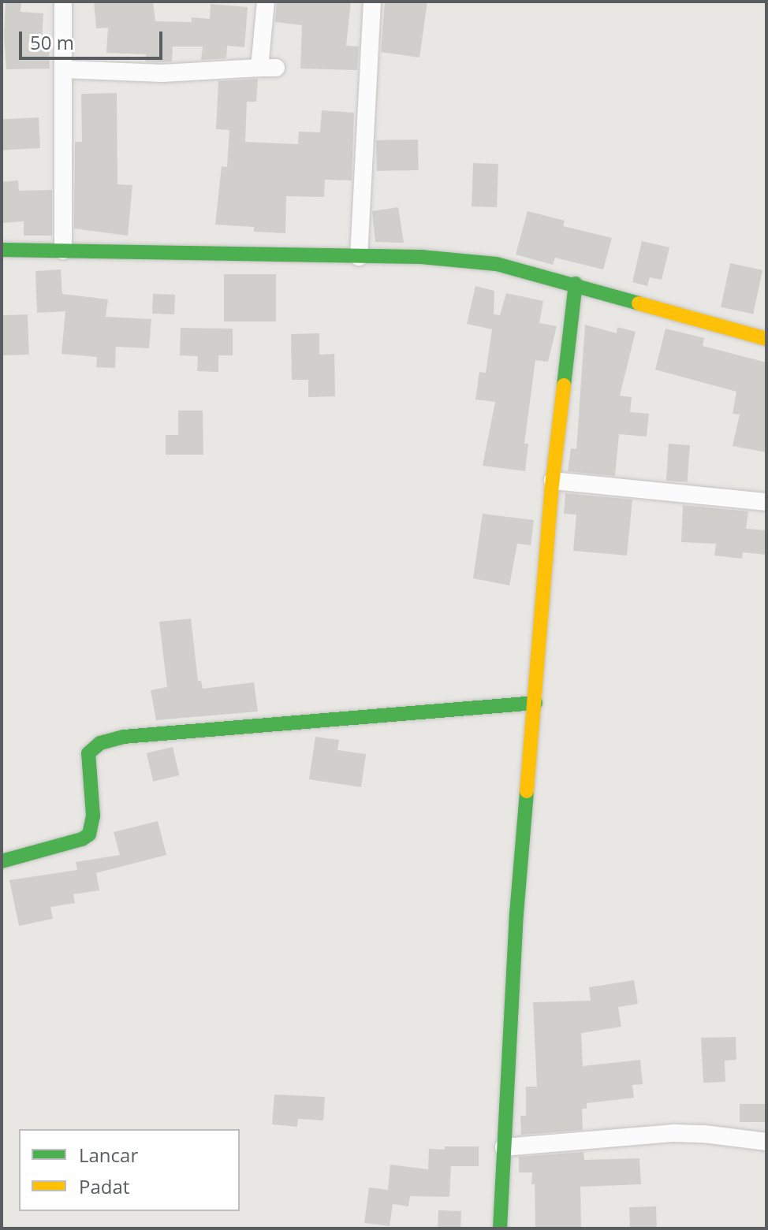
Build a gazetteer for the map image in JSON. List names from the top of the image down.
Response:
{
  "legend": ["Lancar", "Padat"],
  "scale_bar": "50 m"
}
